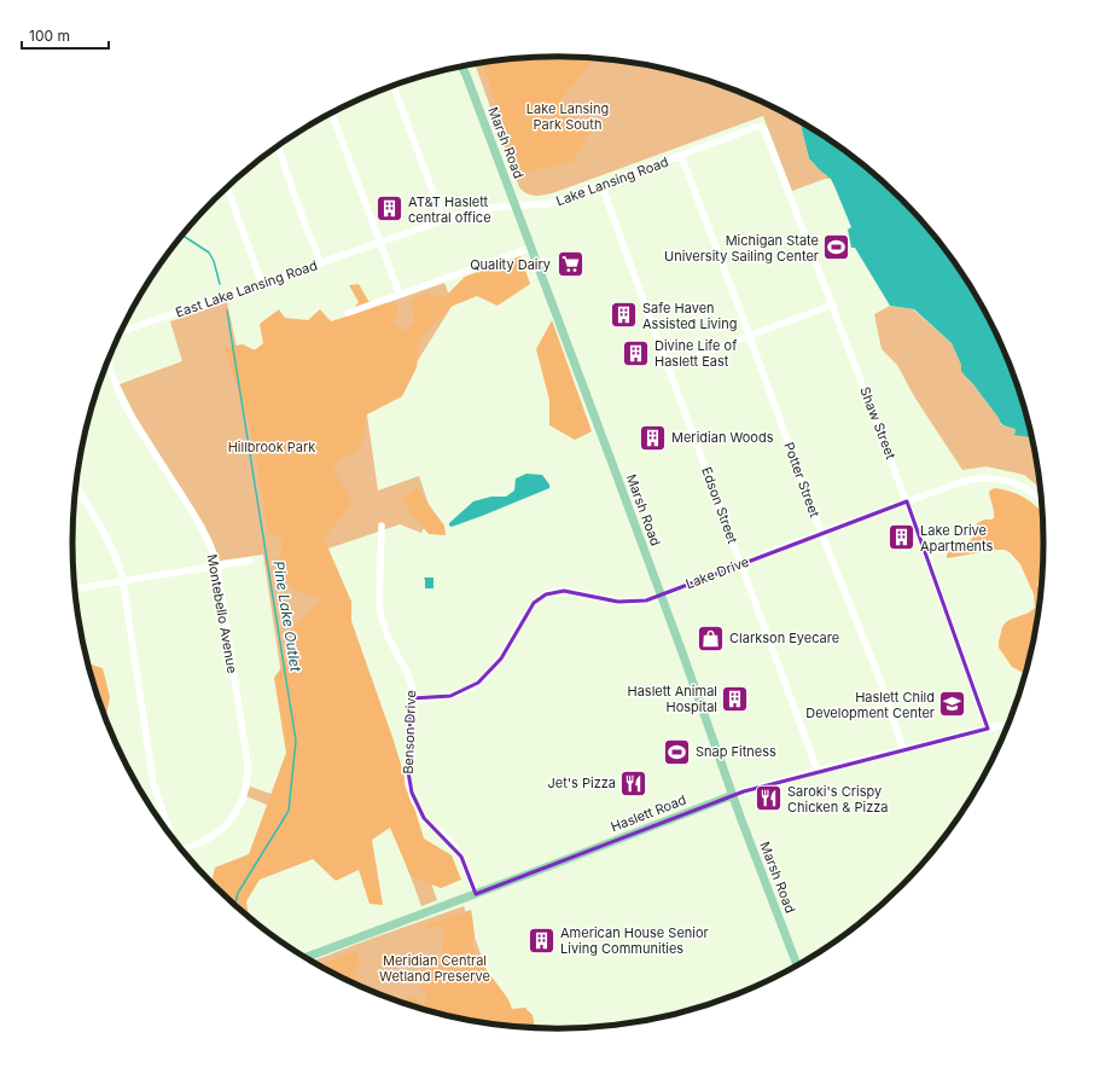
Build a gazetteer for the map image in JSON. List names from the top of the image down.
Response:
{
  "streets": {
    "main road": ["Marsh Road", "Haslett Road"],
    "street": [
      "Lake Lansing Road",
      "East Lake Lansing Road",
      "Shaw Street",
      "Potter Street",
      "Edson Street",
      "Lake Drive",
      "Montebello Avenue",
      "Benson Drive"
    ]
  },
  "crossings": [
    ["Marsh Road", "Lake Lansing Road"],
    ["Marsh Road", "Lake Drive"],
    ["Marsh Road", "Haslett Road"],
    ["Lake Lansing Road", "East Lake Lansing Road"],
    ["Lake Lansing Road", "Shaw Street"],
    ["Lake Lansing Road", "Potter Street"],
    ["Lake Lansing Road", "Edson Street"],
    ["Shaw Street", "Lake Drive"],
    ["Shaw Street", "Haslett Road"],
    ["Potter Street", "Lake Drive"],
    ["Potter Street", "Haslett Road"],
    ["Edson Street", "Lake Drive"],
    ["Edson Street", "Haslett Road"],
    ["Lake Drive", "Benson Drive"],
    ["Benson Drive", "Haslett Road"]
  ],
  "water": ["Pine Lake Outlet"],
  "parks": ["Lake Lansing Park South", "Hillbrook Park", "Meridian Central Wetland Preserve"],
  "places": {
    "building": [
      "AT&T Haslett central office",
      "Safe Haven Assisted Living",
      "Divine Life of Haslett East",
      "Meridian Woods",
      "Lake Drive Apartments",
      "Haslett Animal Hospital",
      "American House Senior Living Communities"
    ],
    "sports": ["Michigan State University Sailing Center", "Snap Fitness"],
    "supermarket": ["Quality Dairy"],
    "shop": ["Clarkson Eyecare"],
    "school or university": ["Haslett Child Development Center"],
    "restaurant": ["Jet's Pizza", "Saroki's Crispy Chicken & Pizza"]
  },
  "scale_bar": "100 m"
}
